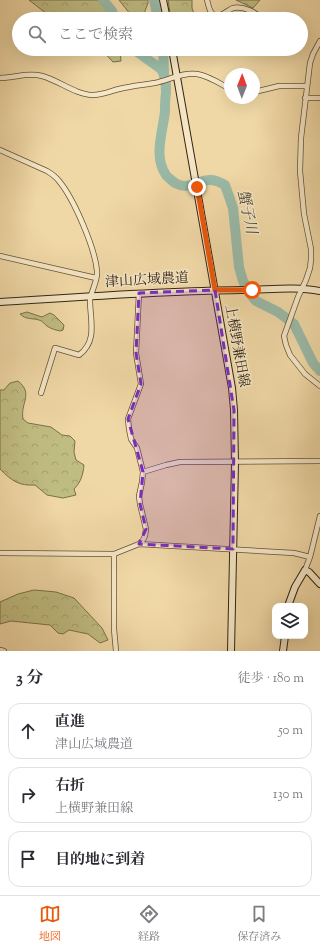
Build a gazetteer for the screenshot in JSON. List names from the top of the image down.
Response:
{
  "streets": {
    "main road": ["津山広域農道", "上横野兼田線"]
  },
  "crossings": [
    ["津山広域農道", "上横野兼田線"]
  ],
  "water": ["蟹子川"],
  "north": "top",
  "page": {
    "search": "ここで検索",
    "heading": ["3 分", "徒歩 · 180 m"],
    "list": [
      ["直進", "津山広域農道", "50 m"],
      ["右折", "上横野兼田線", "130 m"],
      "目的地に到着"
    ],
    "nav": ["地図", "経路", "保存済み"]
  }
}
